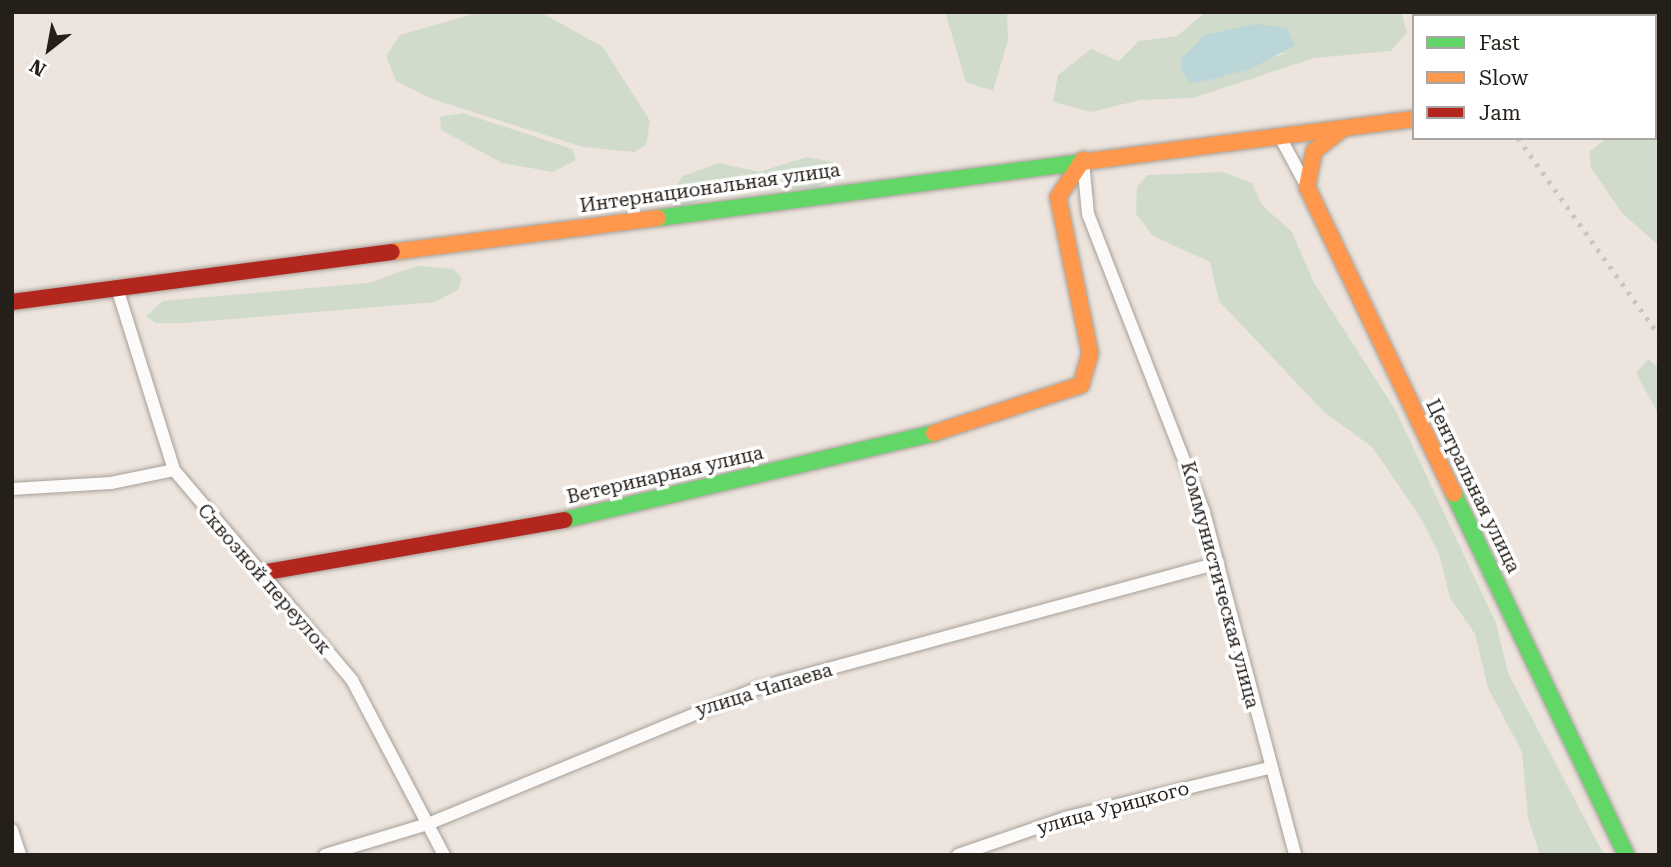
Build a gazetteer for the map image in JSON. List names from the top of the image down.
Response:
{
  "streets": {
    "street": [
      "Интернациональная улица",
      "Ветеринарная улица",
      "Центральная улица",
      "Сквозной переулок",
      "Коммунистическая улица",
      "улица Чапаева",
      "улица Урицкого"
    ]
  },
  "crossings": [
    ["Интернациональная улица", "Ветеринарная улица"],
    ["Интернациональная улица", "Центральная улица"],
    ["Интернациональная улица", "Сквозной переулок"],
    ["Интернациональная улица", "Коммунистическая улица"],
    ["Ветеринарная улица", "Сквозной переулок"],
    ["Ветеринарная улица", "Коммунистическая улица"],
    ["Сквозной переулок", "улица Чапаева"],
    ["Коммунистическая улица", "улица Чапаева"],
    ["Коммунистическая улица", "улица Урицкого"]
  ],
  "legend": ["Fast", "Slow", "Jam"],
  "north": "bottom left"
}
